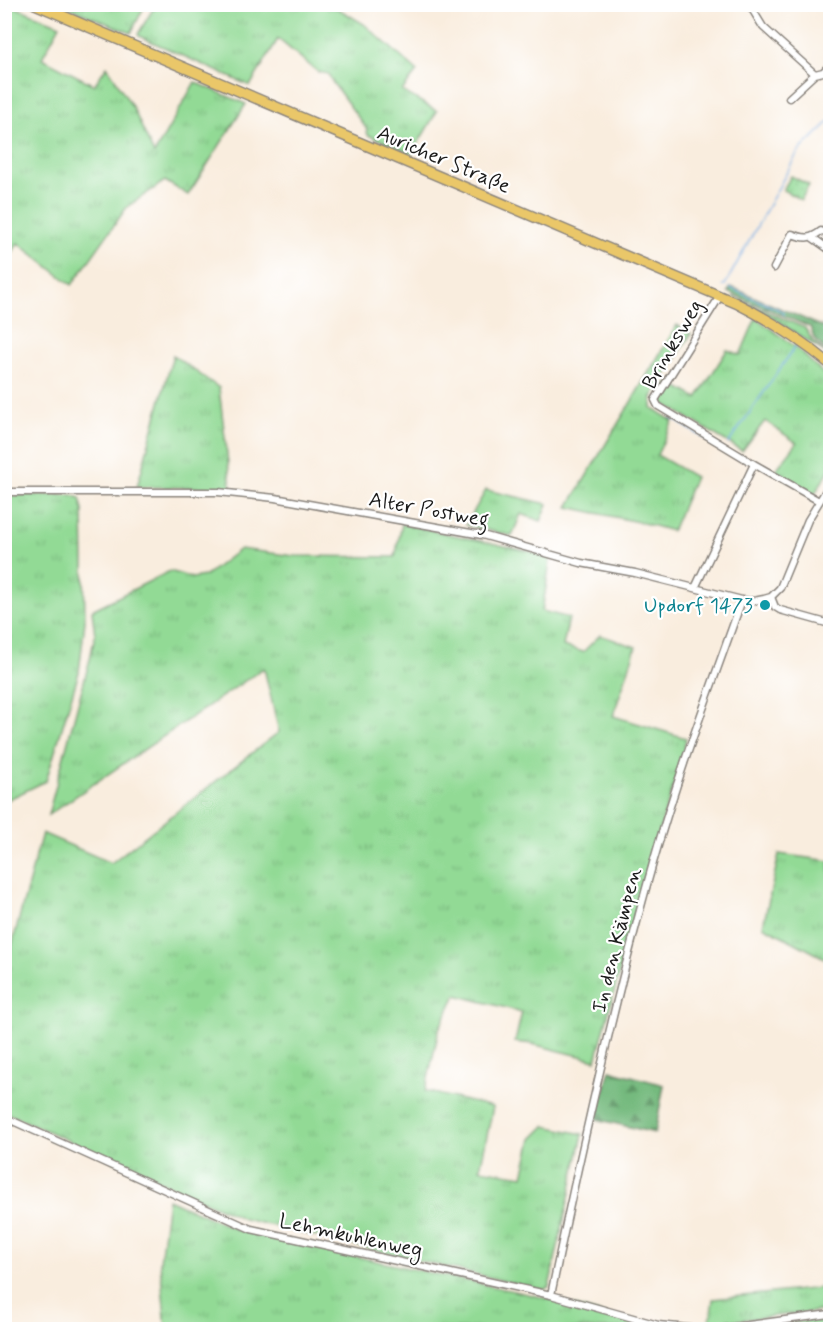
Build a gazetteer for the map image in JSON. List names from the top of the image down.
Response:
{
  "streets": {
    "main road": ["Auricher Straße"],
    "street": [
      "Brinksweg",
      "Alter Postweg",
      "In den Kämpen",
      "Lehmkuhlenweg"
    ]
  },
  "crossings": [
    ["Auricher Straße", "Brinksweg"],
    ["Alter Postweg", "In den Kämpen"],
    ["In den Kämpen", "Lehmkuhlenweg"]
  ],
  "places": ["Updorf 1473"]
}
